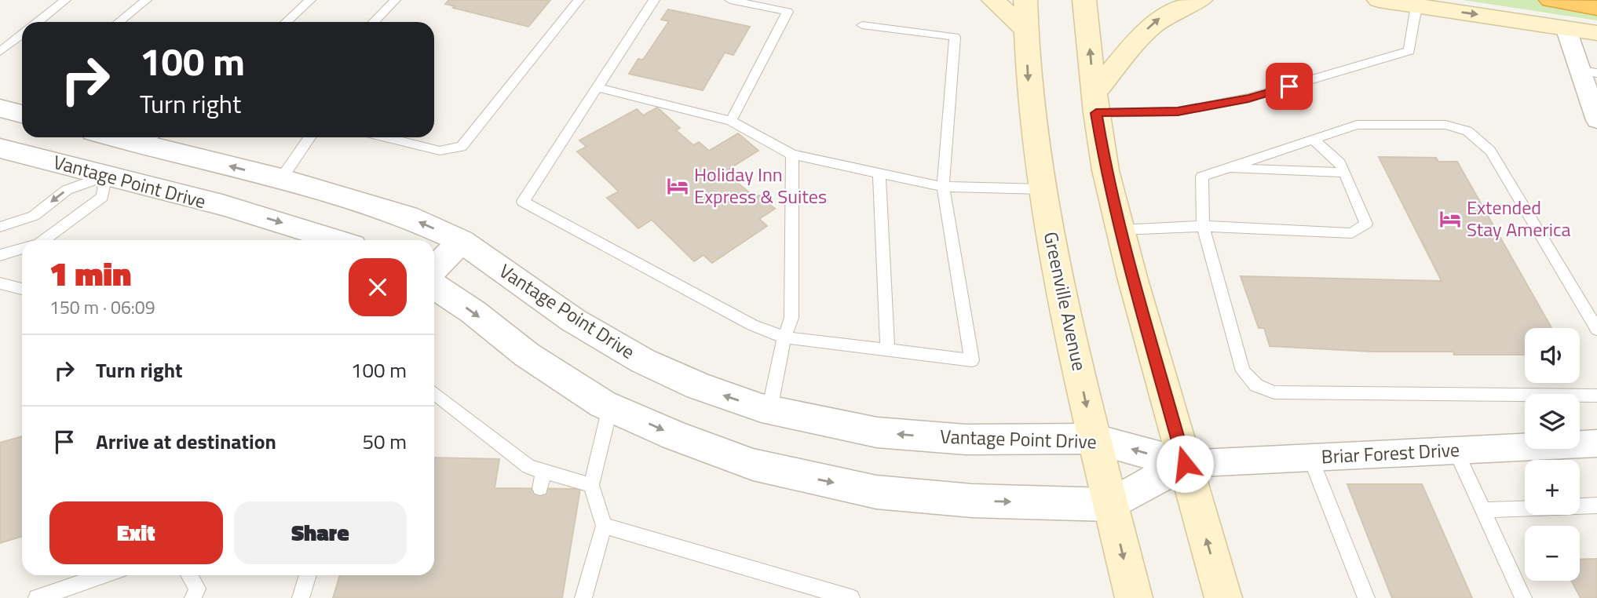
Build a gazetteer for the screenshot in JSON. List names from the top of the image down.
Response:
{
  "streets": {
    "main road": ["Greenville Avenue"],
    "street": ["Vantage Point Drive", "Briar Forest Drive"]
  },
  "crossings": [
    ["Vantage Point Drive", "Greenville Avenue"],
    ["Vantage Point Drive", "Briar Forest Drive"]
  ],
  "places": {
    "hotel": ["Holiday Inn Express & Suites", "Extended Stay America"]
  },
  "page": {
    "turn": ["100 m", "Turn right"],
    "heading": ["1 min", "150 m · 06:09"],
    "map_buttons": ["+", "−"],
    "list": [
      {
        "name": "Turn right",
        "value": "100 m"
      },
      {
        "name": "Arrive at destination",
        "value": "50 m"
      }
    ],
    "buttons": ["Exit", "Share"]
  }
}
